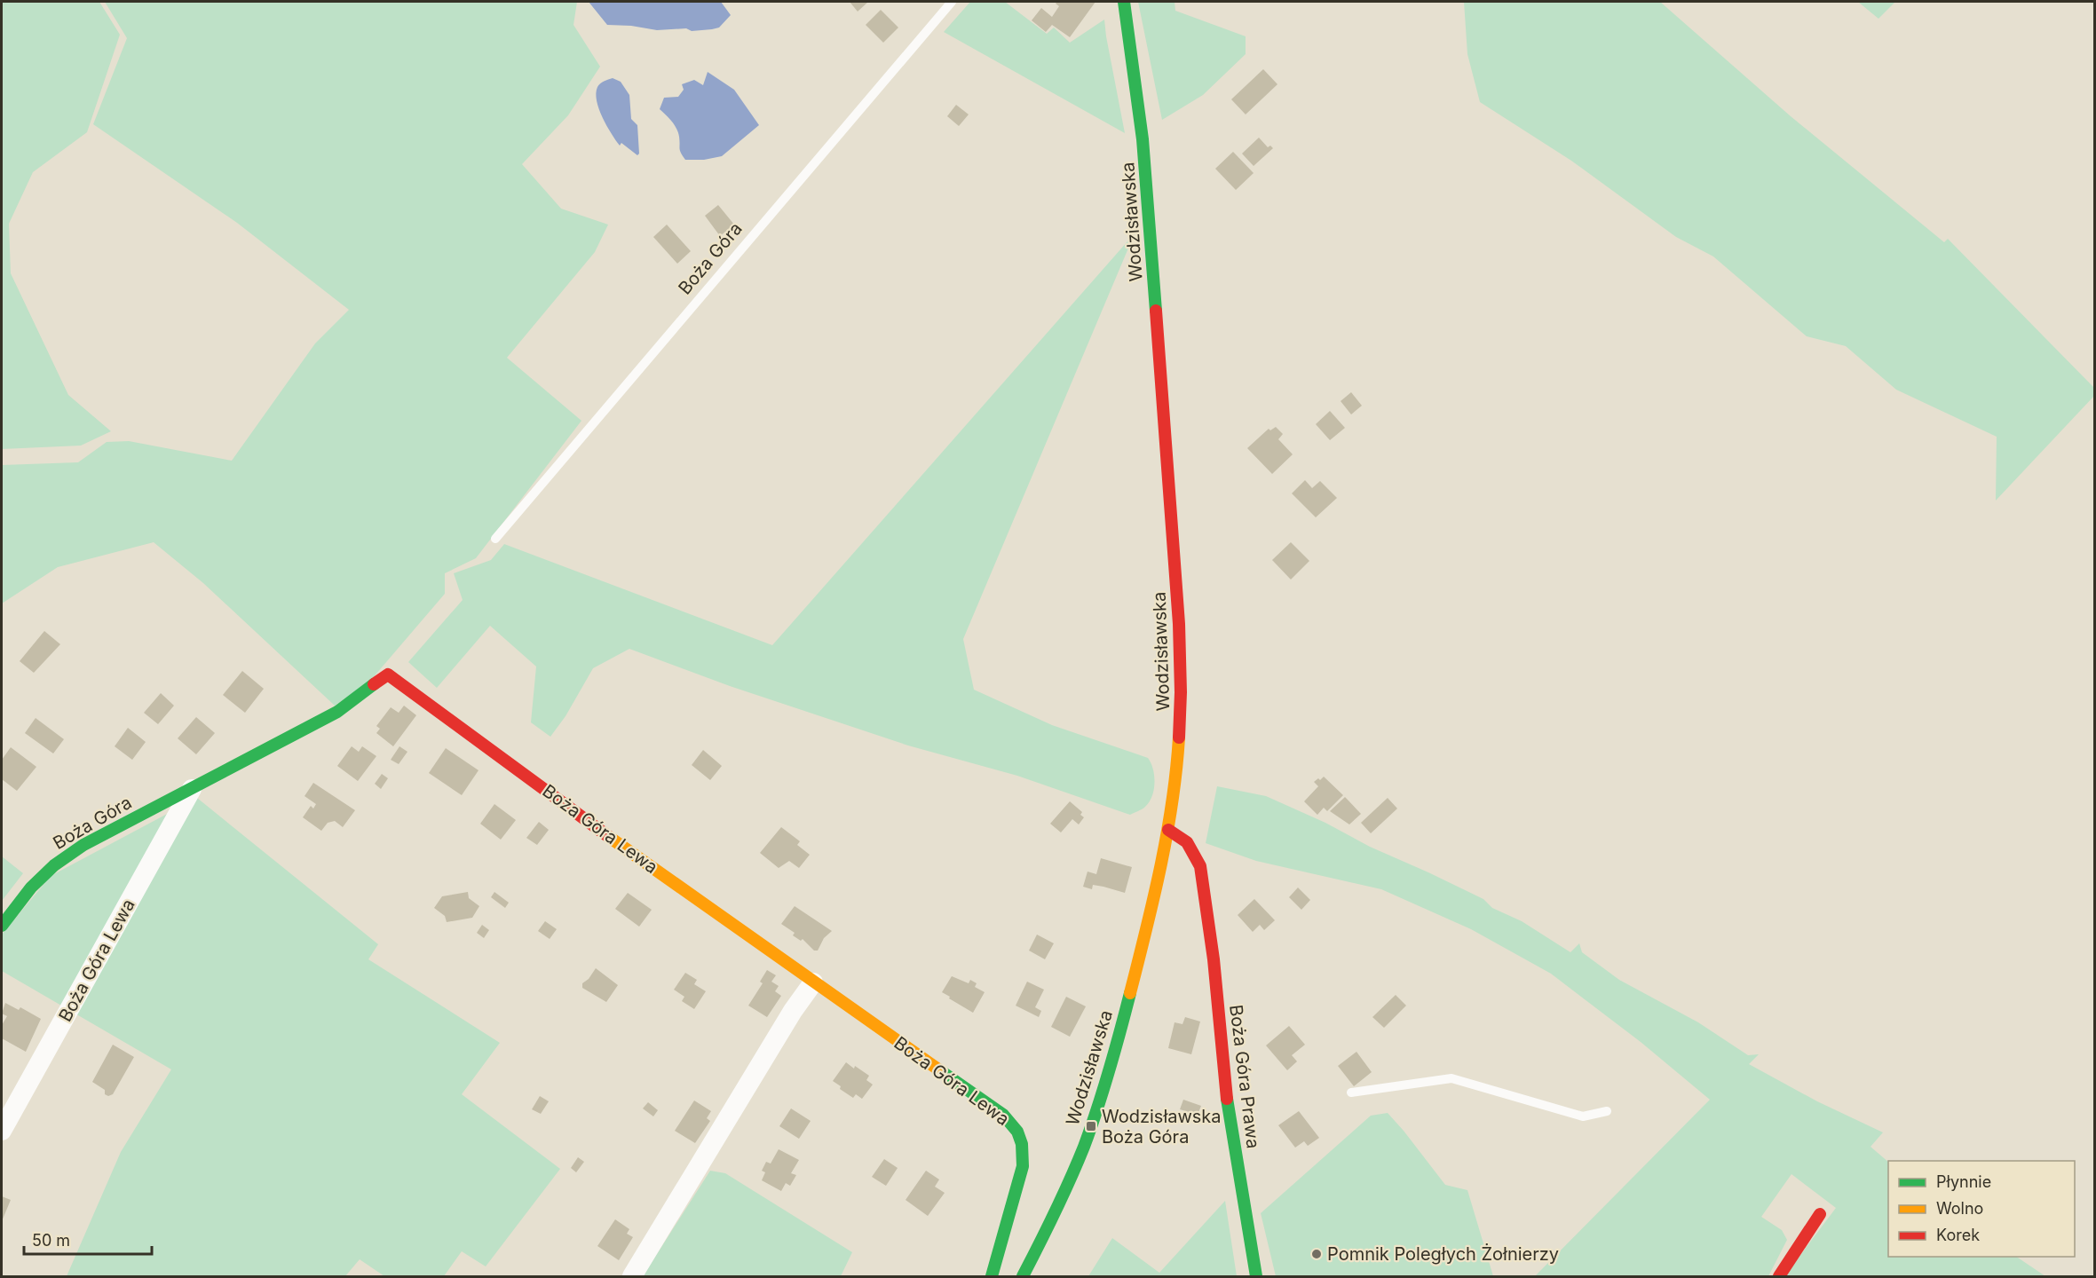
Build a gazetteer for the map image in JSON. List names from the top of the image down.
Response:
{
  "streets": {
    "street": [
      "Wodzisławska",
      "Boża Góra",
      "Boża Góra Lewa",
      "Boża Góra Prawa"
    ]
  },
  "crossings": [
    ["Wodzisławska", "Boża Góra Prawa"],
    ["Boża Góra", "Boża Góra Lewa"]
  ],
  "places": {
    "transit": ["Wodzisławska Boża Góra"],
    "other": ["Pomnik Poległych Żołnierzy"]
  },
  "legend": ["Płynnie", "Wolno", "Korek"],
  "scale_bar": "50 m"
}
